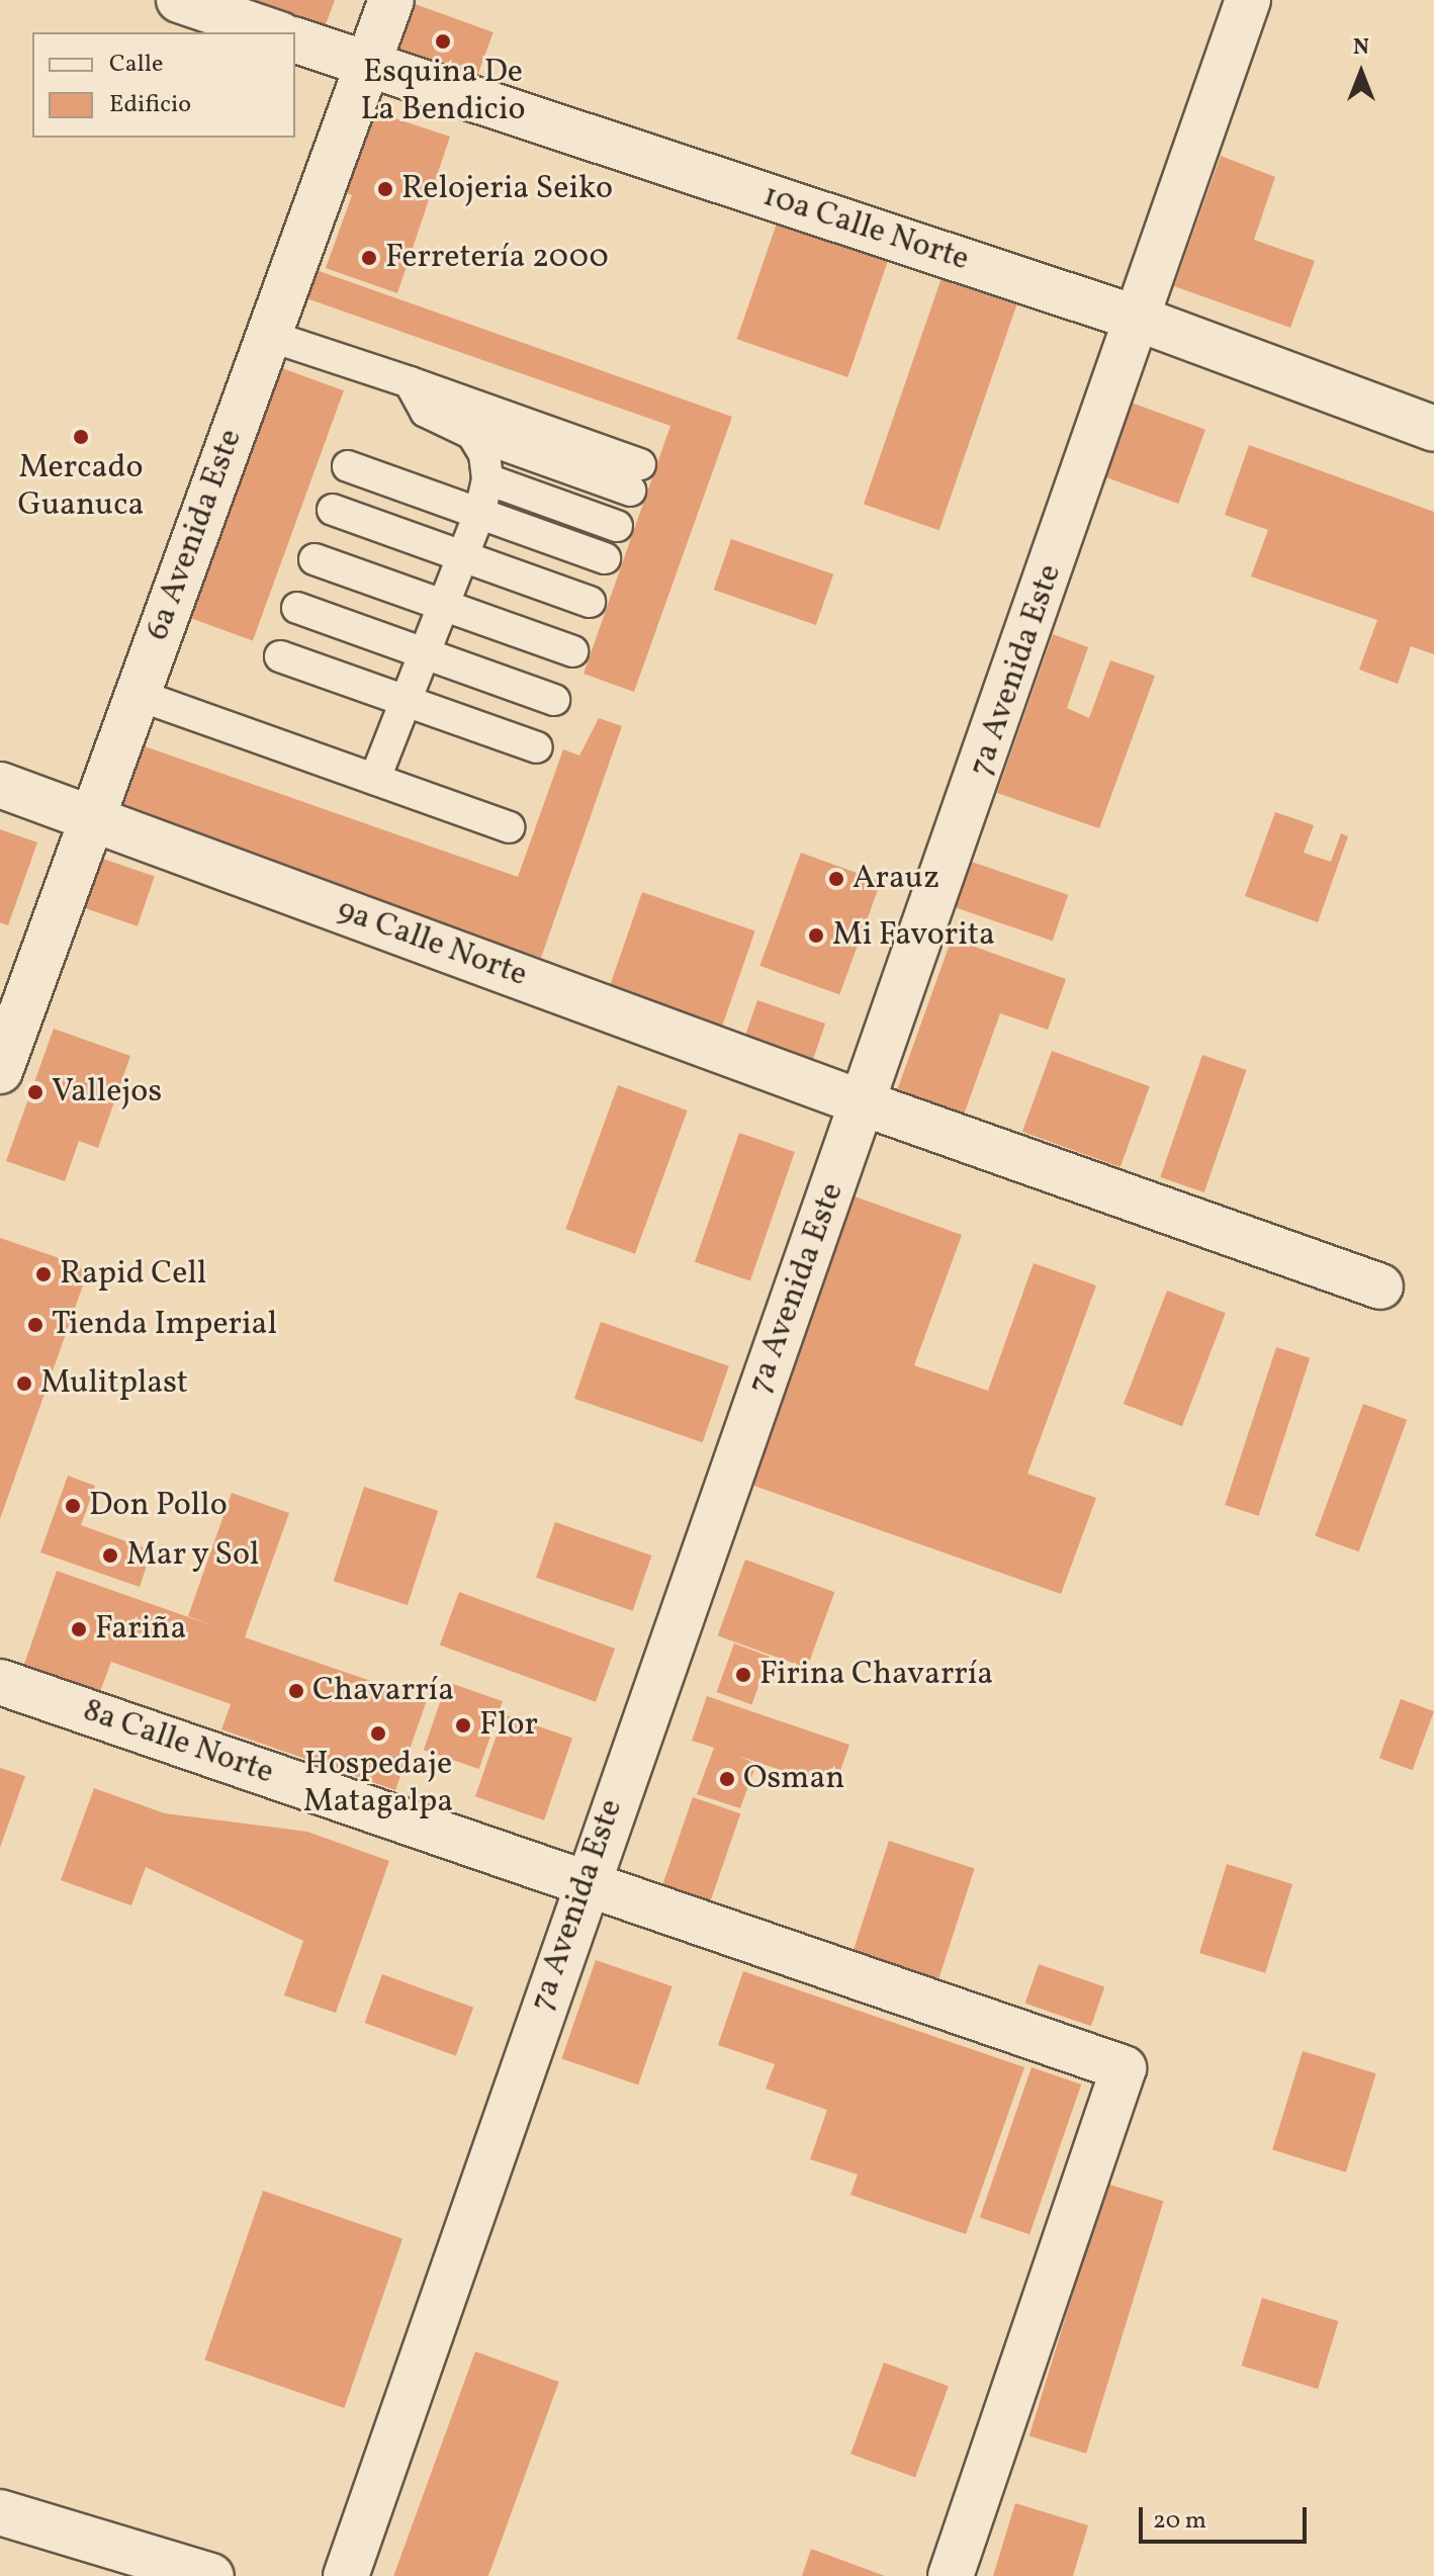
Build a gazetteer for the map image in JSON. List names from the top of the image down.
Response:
{
  "streets": {
    "street": [
      "10a Calle Norte",
      "6a Avenida Este",
      "7a Avenida Este",
      "9a Calle Norte",
      "8a Calle Norte"
    ]
  },
  "crossings": [
    ["10a Calle Norte", "6a Avenida Este"],
    ["10a Calle Norte", "7a Avenida Este"],
    ["6a Avenida Este", "9a Calle Norte"],
    ["7a Avenida Este", "9a Calle Norte"],
    ["7a Avenida Este", "8a Calle Norte"]
  ],
  "places": [
    "Esquina De La Bendicio",
    "Relojeria Seiko",
    "Ferretería 2000",
    "Mercado Guanuca",
    "Arauz",
    "Mi Favorita",
    "Vallejos",
    "Rapid Cell",
    "Tienda Imperial",
    "Mulitplast",
    "Don Pollo",
    "Mar y Sol",
    "Fariña",
    "Firina Chavarría",
    "Chavarría",
    "Flor",
    "Hospedaje Matagalpa",
    "Osman"
  ],
  "legend": ["Calle", "Edificio"],
  "scale_bar": "20 m",
  "north": "top"
}
